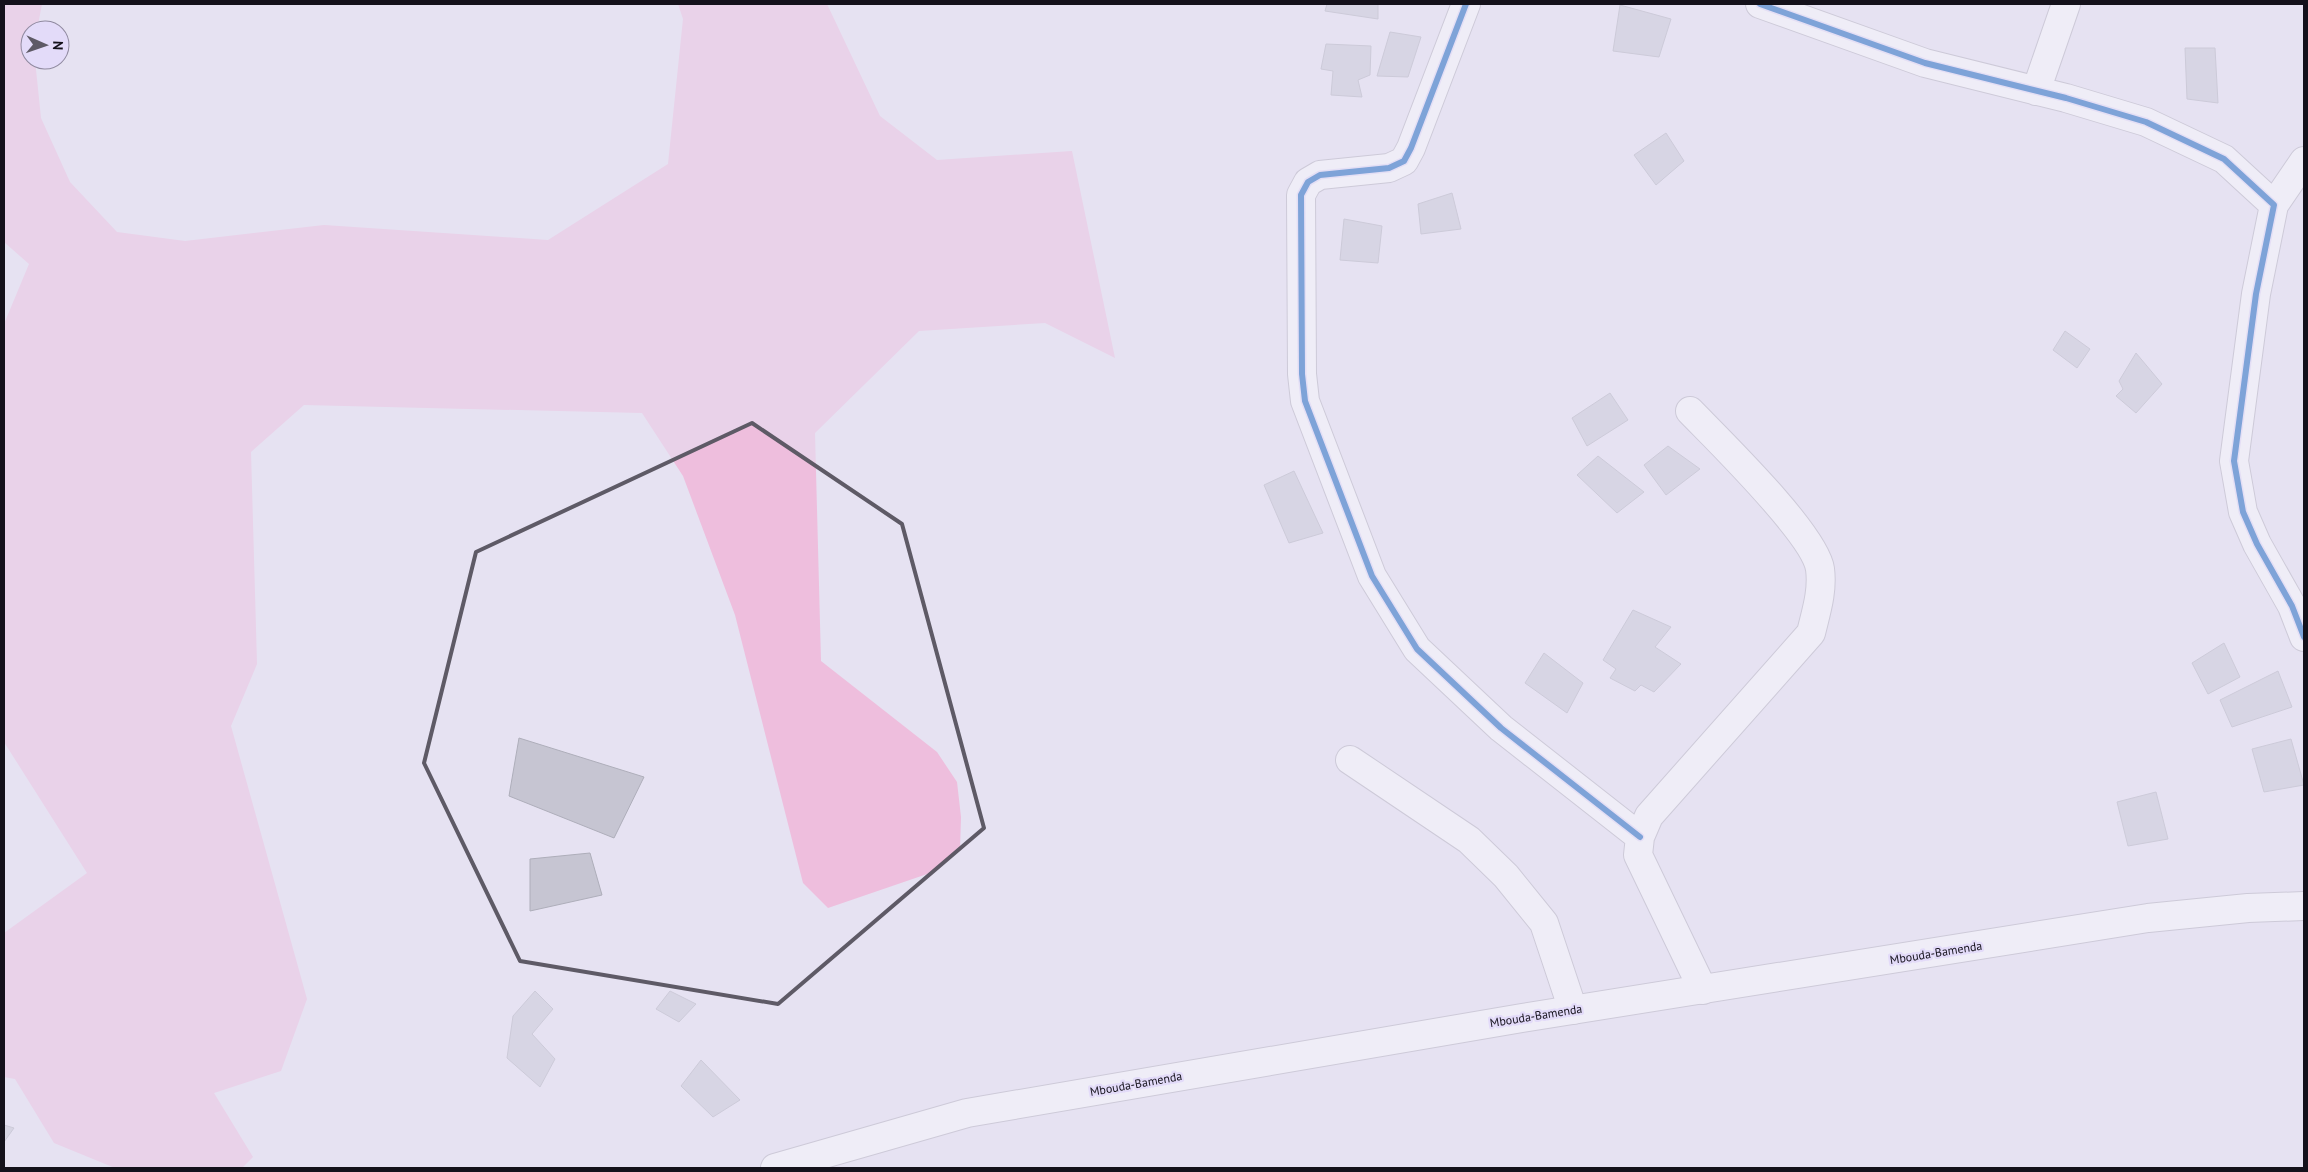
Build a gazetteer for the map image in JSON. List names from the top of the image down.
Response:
{
  "streets": {
    "main road": ["Mbouda-Bamenda"]
  },
  "north": "right"
}
